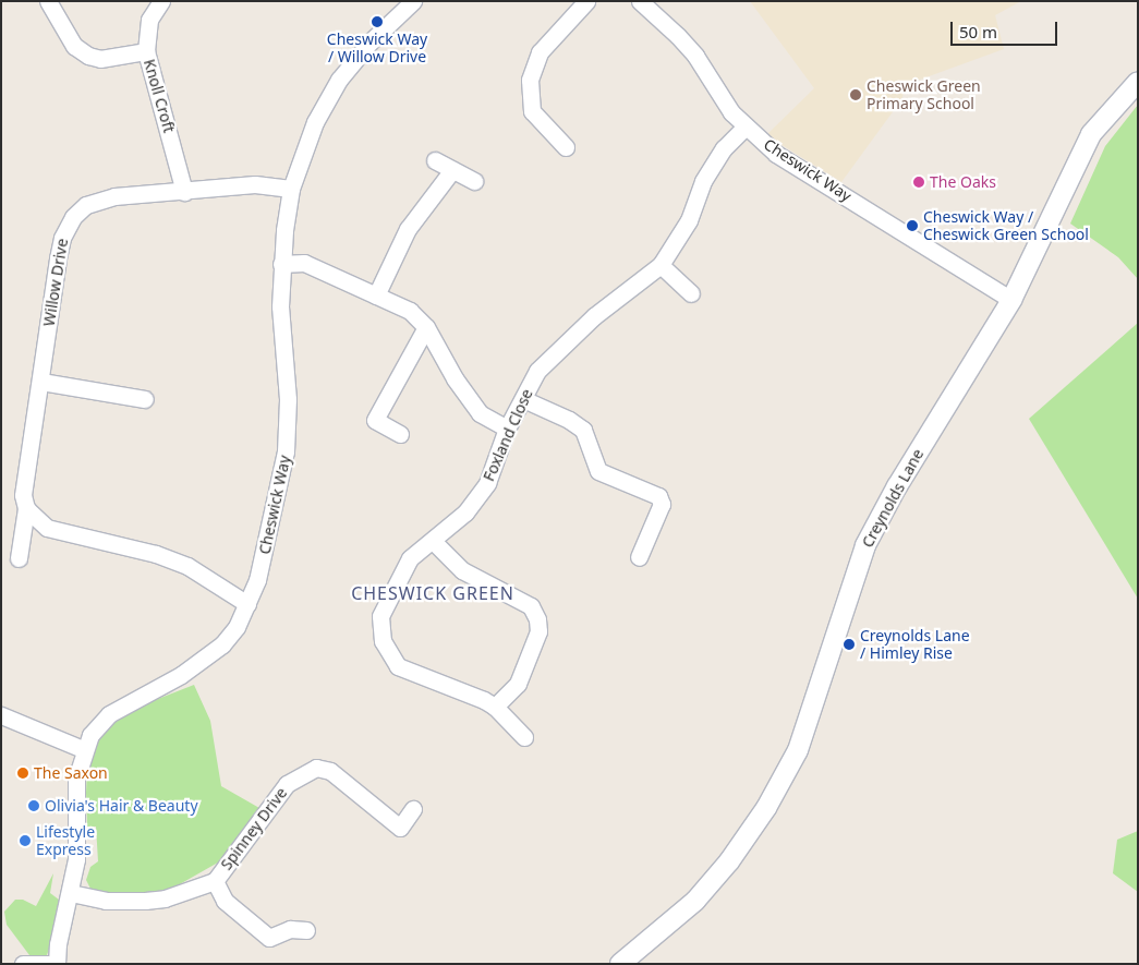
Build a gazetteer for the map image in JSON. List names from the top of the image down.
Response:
{
  "streets": {
    "street": [
      "Knoll Croft",
      "Cheswick Way",
      "Willow Drive",
      "Foxland Close",
      "Creynolds Lane",
      "Spinney Drive"
    ]
  },
  "crossings": [
    ["Knoll Croft", "Willow Drive"],
    ["Cheswick Way", "Willow Drive"],
    ["Cheswick Way", "Foxland Close"],
    ["Cheswick Way", "Creynolds Lane"],
    ["Cheswick Way", "Spinney Drive"]
  ],
  "districts": ["CHESWICK GREEN"],
  "places": [
    "Cheswick Way / Willow Drive",
    "Cheswick Green Primary School",
    "The Oaks",
    "Cheswick Way / Cheswick Green School",
    "Creynolds Lane / Himley Rise",
    "The Saxon",
    "Olivia's Hair & Beauty",
    "Lifestyle Express"
  ],
  "scale_bar": "50 m"
}
